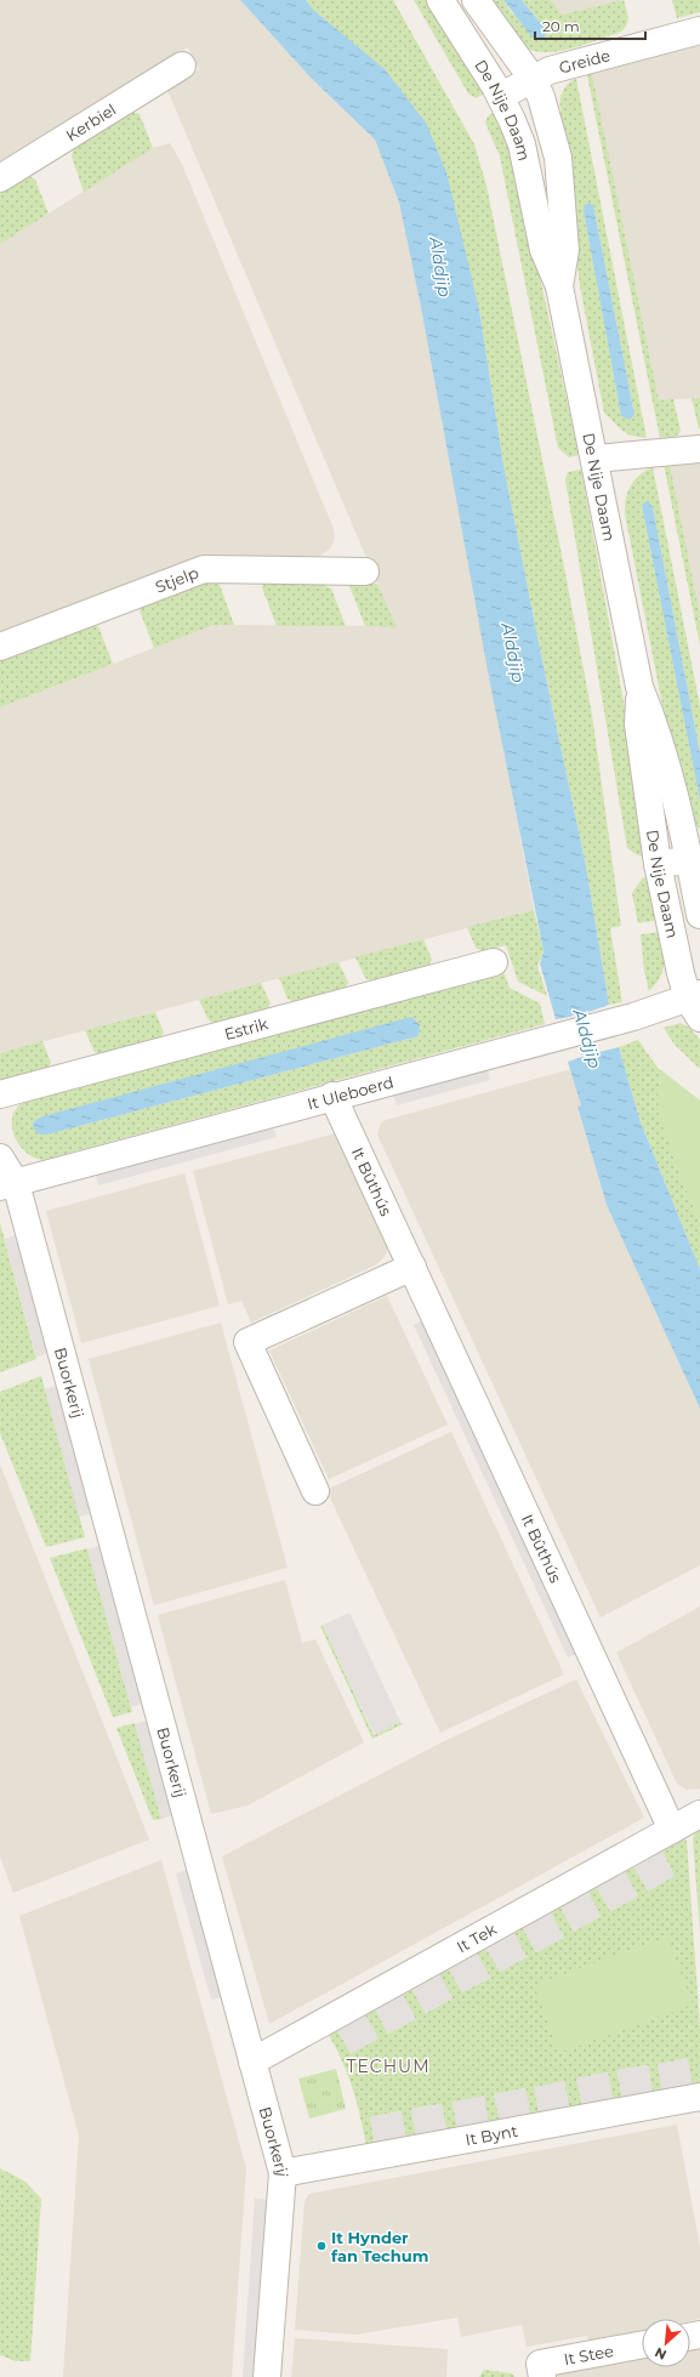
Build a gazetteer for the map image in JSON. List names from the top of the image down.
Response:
{
  "streets": {
    "street": [
      "Greide",
      "De Nije Daam",
      "Kerbiel",
      "Stjelp",
      "Estrik",
      "It Uleboerd",
      "It Bûthús",
      "Buorkerij",
      "It Tek",
      "It Bynt",
      "It Stee"
    ]
  },
  "crossings": [
    ["Greide", "De Nije Daam"],
    ["De Nije Daam", "It Uleboerd"],
    ["It Uleboerd", "It Bûthús"],
    ["It Uleboerd", "Buorkerij"],
    ["It Bûthús", "It Tek"],
    ["Buorkerij", "It Tek"],
    ["Buorkerij", "It Bynt"]
  ],
  "districts": ["TECHUM"],
  "water": ["Alddjip"],
  "places": ["It Hynder fan Techum"],
  "scale_bar": "20 m",
  "north": "bottom left"
}
